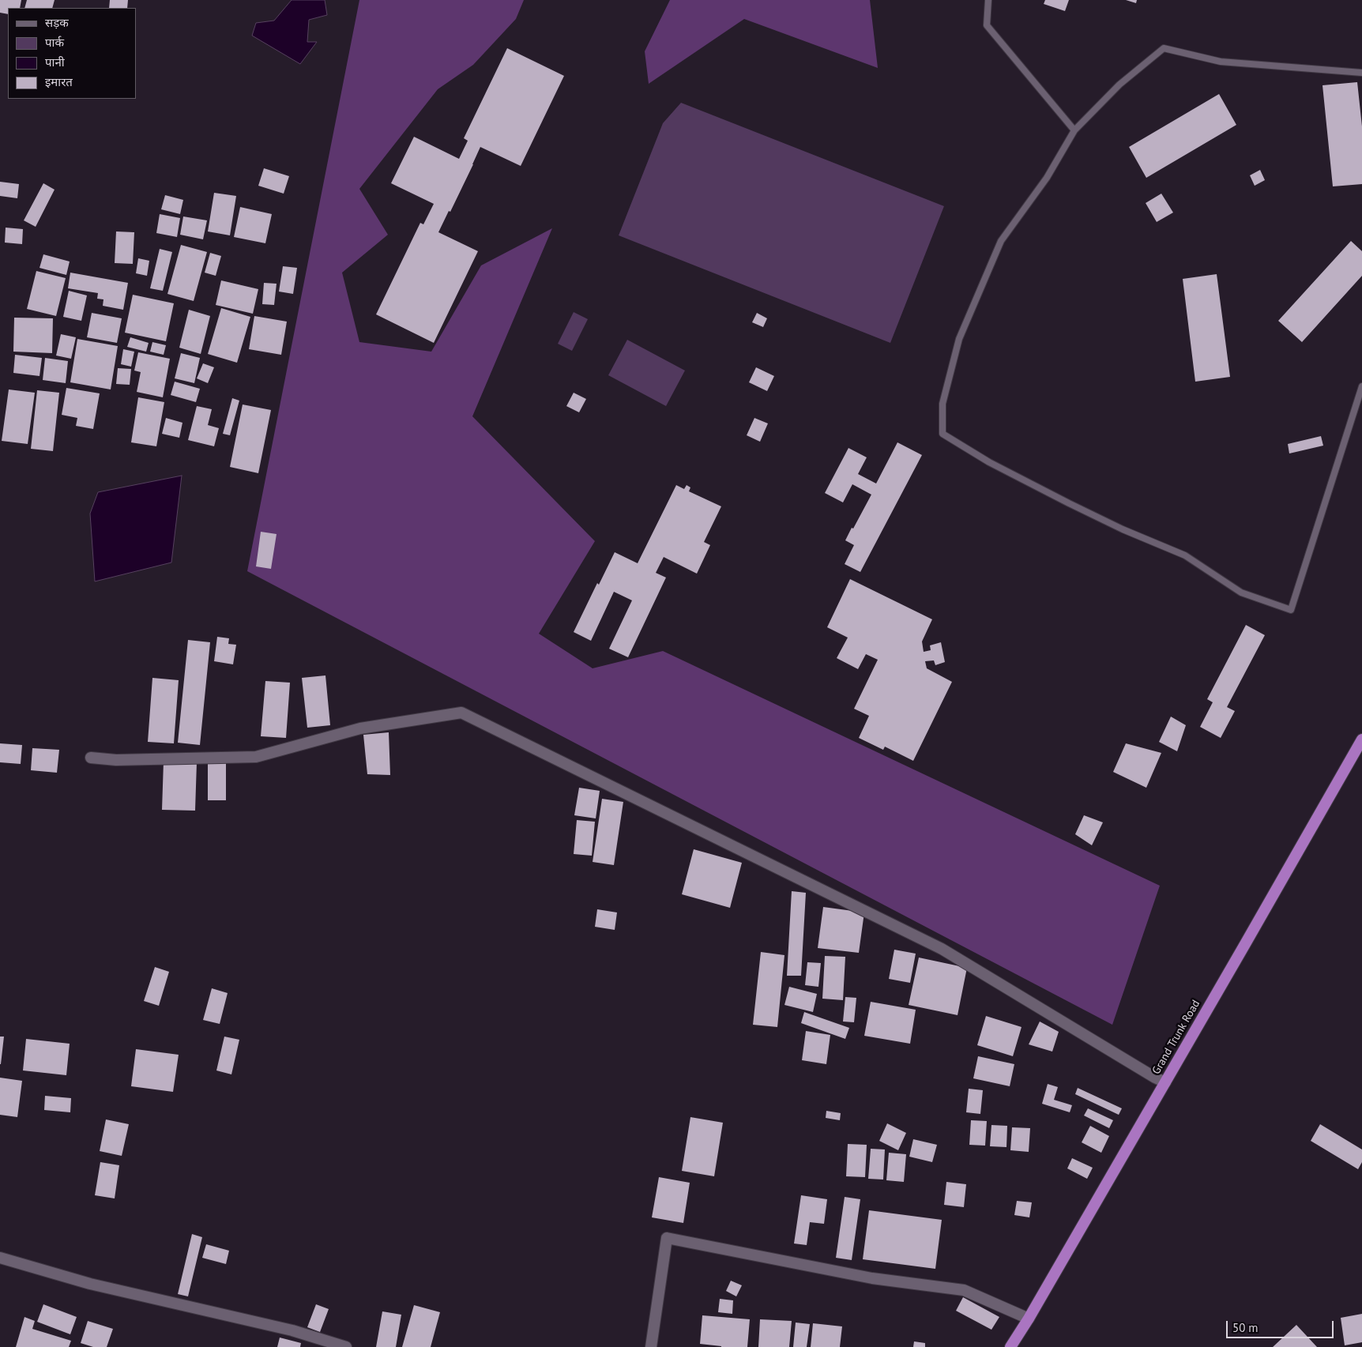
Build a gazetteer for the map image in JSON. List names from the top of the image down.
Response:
{
  "streets": {
    "highway": ["Grand Trunk Road"]
  },
  "legend": [
    "सड़क",
    "पार्क",
    "पानी",
    "इमारत"
  ],
  "scale_bar": "50 m"
}
